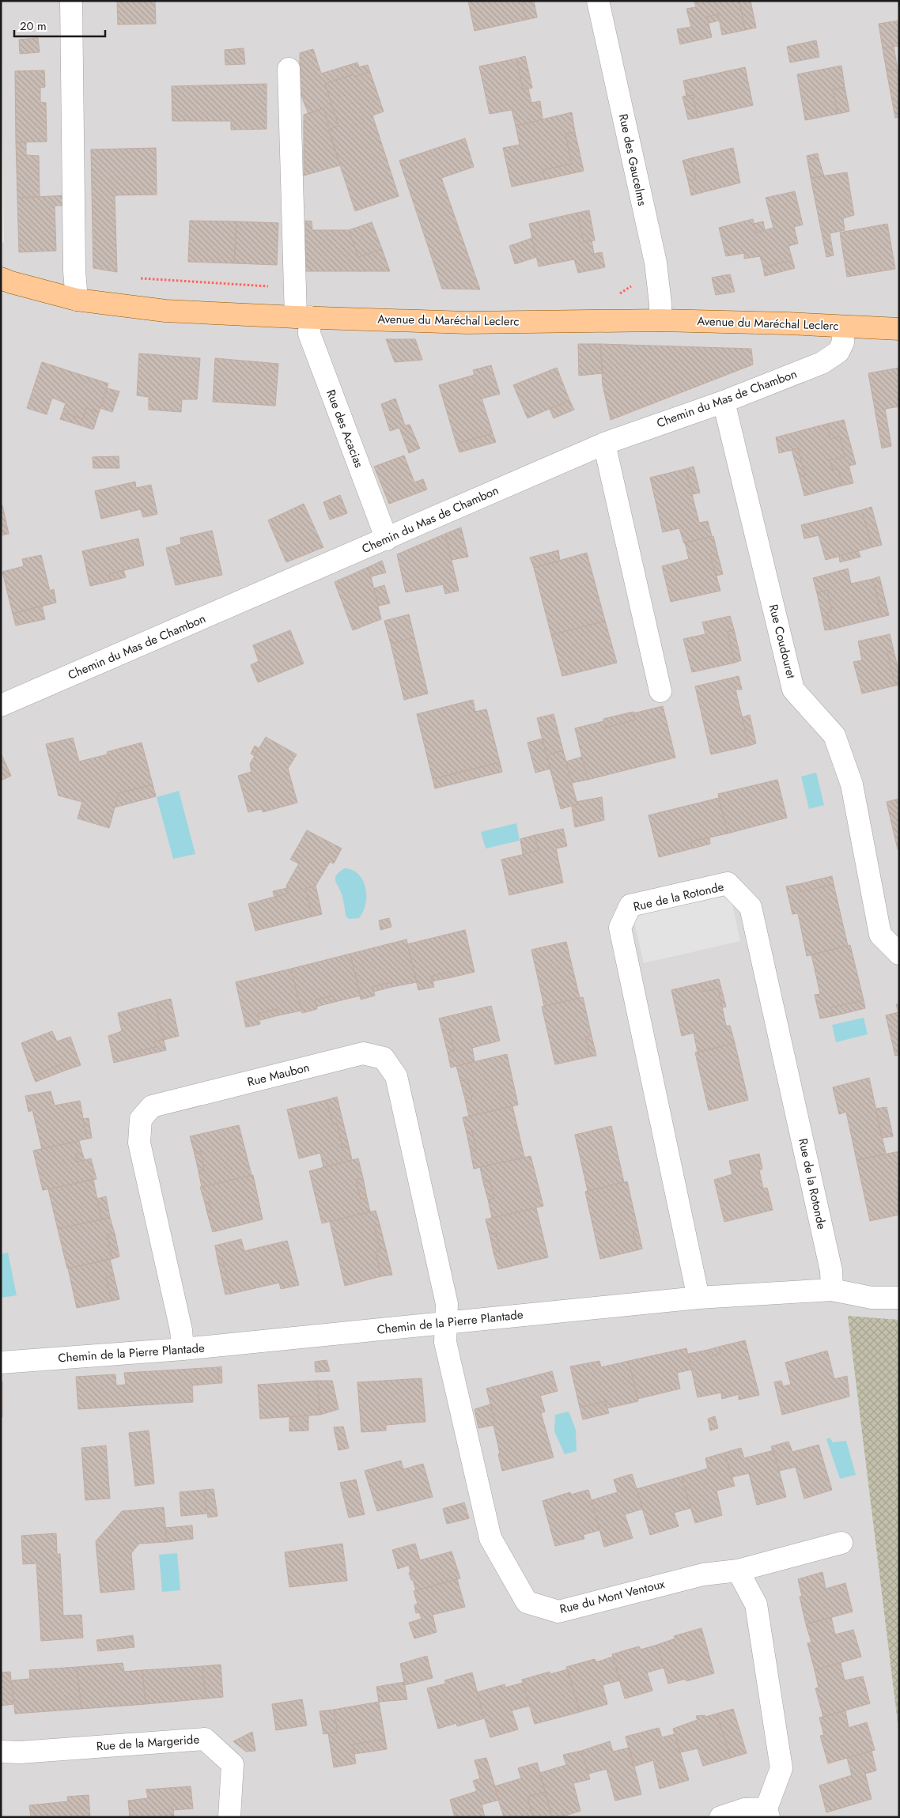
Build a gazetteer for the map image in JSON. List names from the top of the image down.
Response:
{
  "streets": {
    "main road": ["Avenue du Maréchal Leclerc"],
    "street": [
      "Rue des Gaucelms",
      "Chemin du Mas de Chambon",
      "Rue des Acacias",
      "Rue Coudouret",
      "Rue de la Rotonde",
      "Rue Maubon",
      "Chemin de la Pierre Plantade",
      "Rue du Mont Ventoux",
      "Rue de la Margeride"
    ]
  },
  "crossings": [
    ["Rue des Gaucelms", "Avenue du Maréchal Leclerc"],
    ["Avenue du Maréchal Leclerc", "Chemin du Mas de Chambon"],
    ["Avenue du Maréchal Leclerc", "Rue des Acacias"],
    ["Chemin du Mas de Chambon", "Rue des Acacias"],
    ["Chemin du Mas de Chambon", "Rue Coudouret"],
    ["Rue de la Rotonde", "Chemin de la Pierre Plantade"],
    ["Rue Maubon", "Chemin de la Pierre Plantade"],
    ["Rue Maubon", "Rue du Mont Ventoux"],
    ["Chemin de la Pierre Plantade", "Rue du Mont Ventoux"]
  ],
  "scale_bar": "20 m"
}
